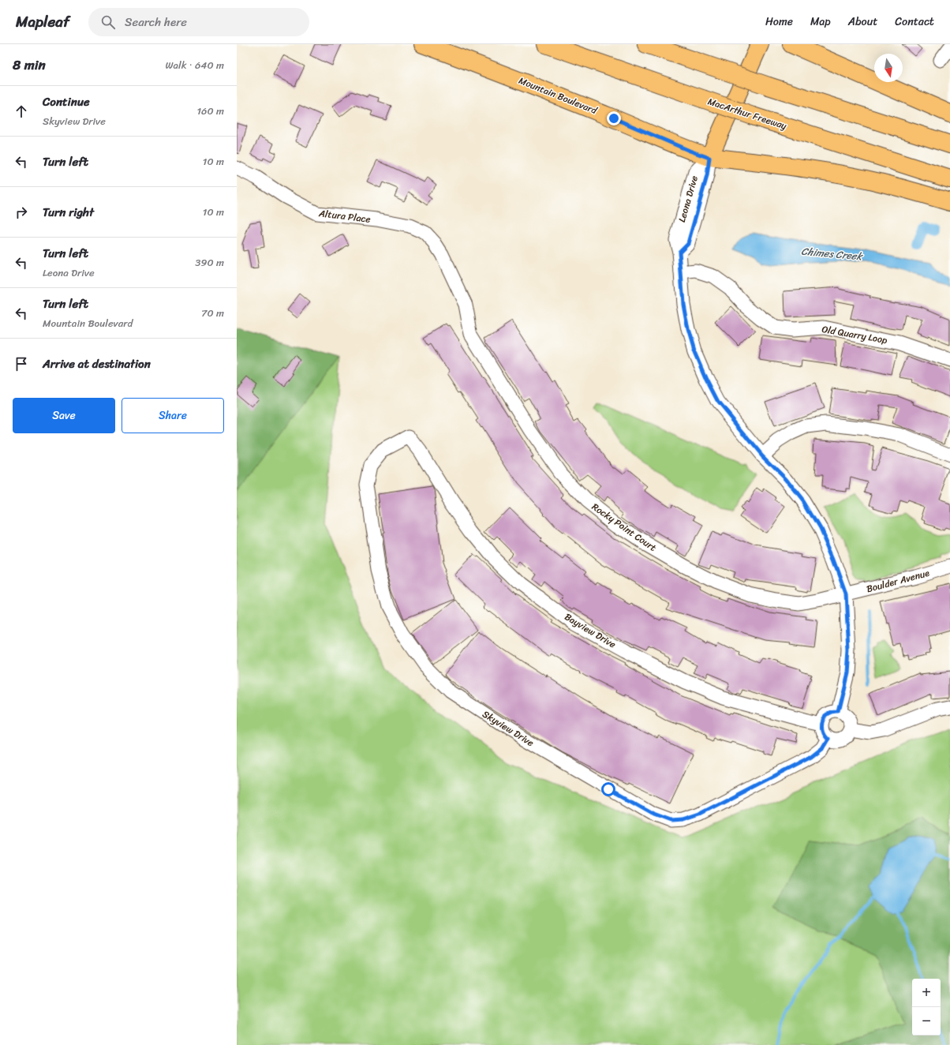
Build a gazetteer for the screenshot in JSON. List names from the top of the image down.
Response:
{
  "streets": {
    "main road": ["Mountain Boulevard", "MacArthur Freeway"],
    "street": [
      "Leona Drive",
      "Altura Place",
      "Old Quarry Loop",
      "Rocky Point Court",
      "Boulder Avenue",
      "Bayview Drive",
      "Skyview Drive"
    ]
  },
  "crossings": [
    ["Mountain Boulevard", "Leona Drive"],
    ["Leona Drive", "Old Quarry Loop"],
    ["Leona Drive", "Rocky Point Court"],
    ["Leona Drive", "Boulder Avenue"],
    ["Leona Drive", "Bayview Drive"],
    ["Leona Drive", "Skyview Drive"],
    ["Altura Place", "Rocky Point Court"],
    ["Rocky Point Court", "Boulder Avenue"],
    ["Bayview Drive", "Skyview Drive"]
  ],
  "water": ["Chimes Creek"],
  "north": "bottom",
  "page": {
    "header": "Mapleaf",
    "search": "Search here",
    "nav": [
      "Home",
      "Map",
      "About",
      "Contact"
    ],
    "heading": ["8 min", "Walk · 640 m"],
    "list": [
      ["Continue", "Skyview Drive", "160 m"],
      ["Turn left", "10 m"],
      ["Turn right", "10 m"],
      ["Turn left", "Leona Drive", "390 m"],
      ["Turn left", "Mountain Boulevard", "70 m"],
      "Arrive at destination"
    ],
    "buttons": ["Save", "Share"],
    "map_buttons": ["+", "−"]
  }
}
